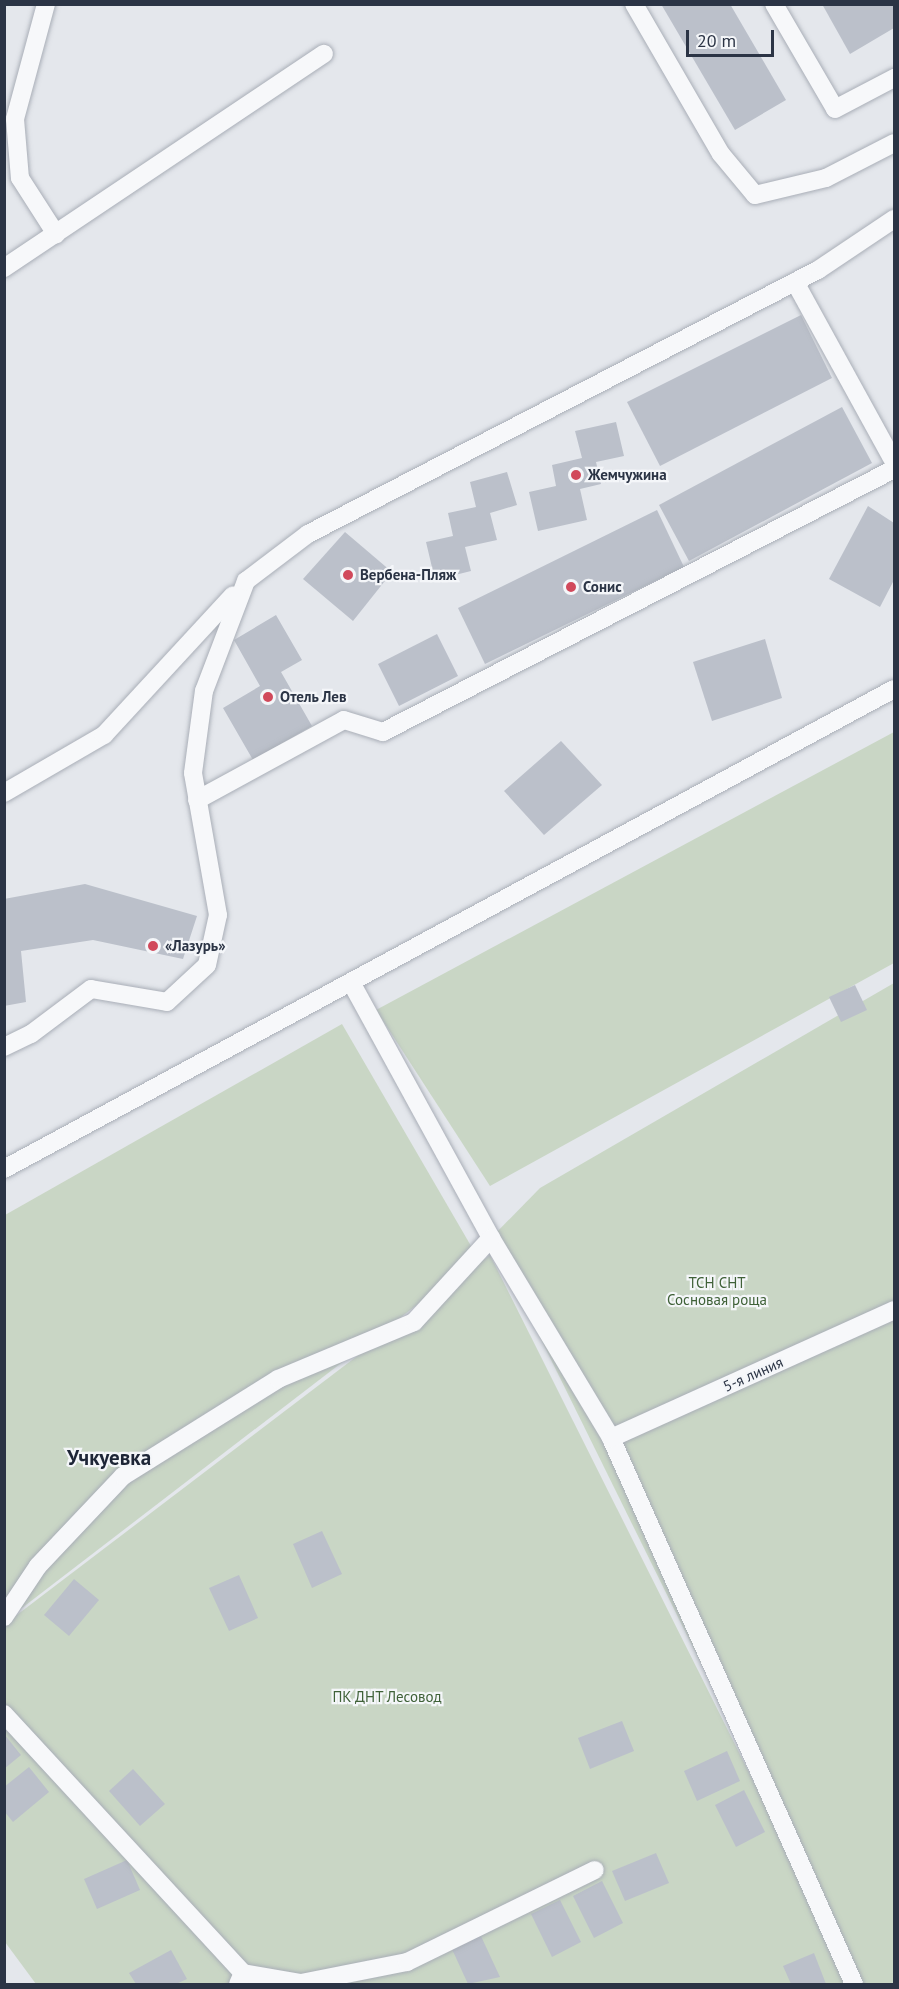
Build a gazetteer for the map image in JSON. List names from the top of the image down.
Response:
{
  "streets": {
    "lane": ["5-я линия"]
  },
  "districts": ["Учкуевка"],
  "parks": ["ТСН СНТ Сосновая роща", "ПК ДНТ Лесовод"],
  "places": [
    "Жемчужина",
    "Вербена-Пляж",
    "Сонис",
    "Отель Лев",
    "«Лазурь»"
  ],
  "scale_bar": "20 m"
}
